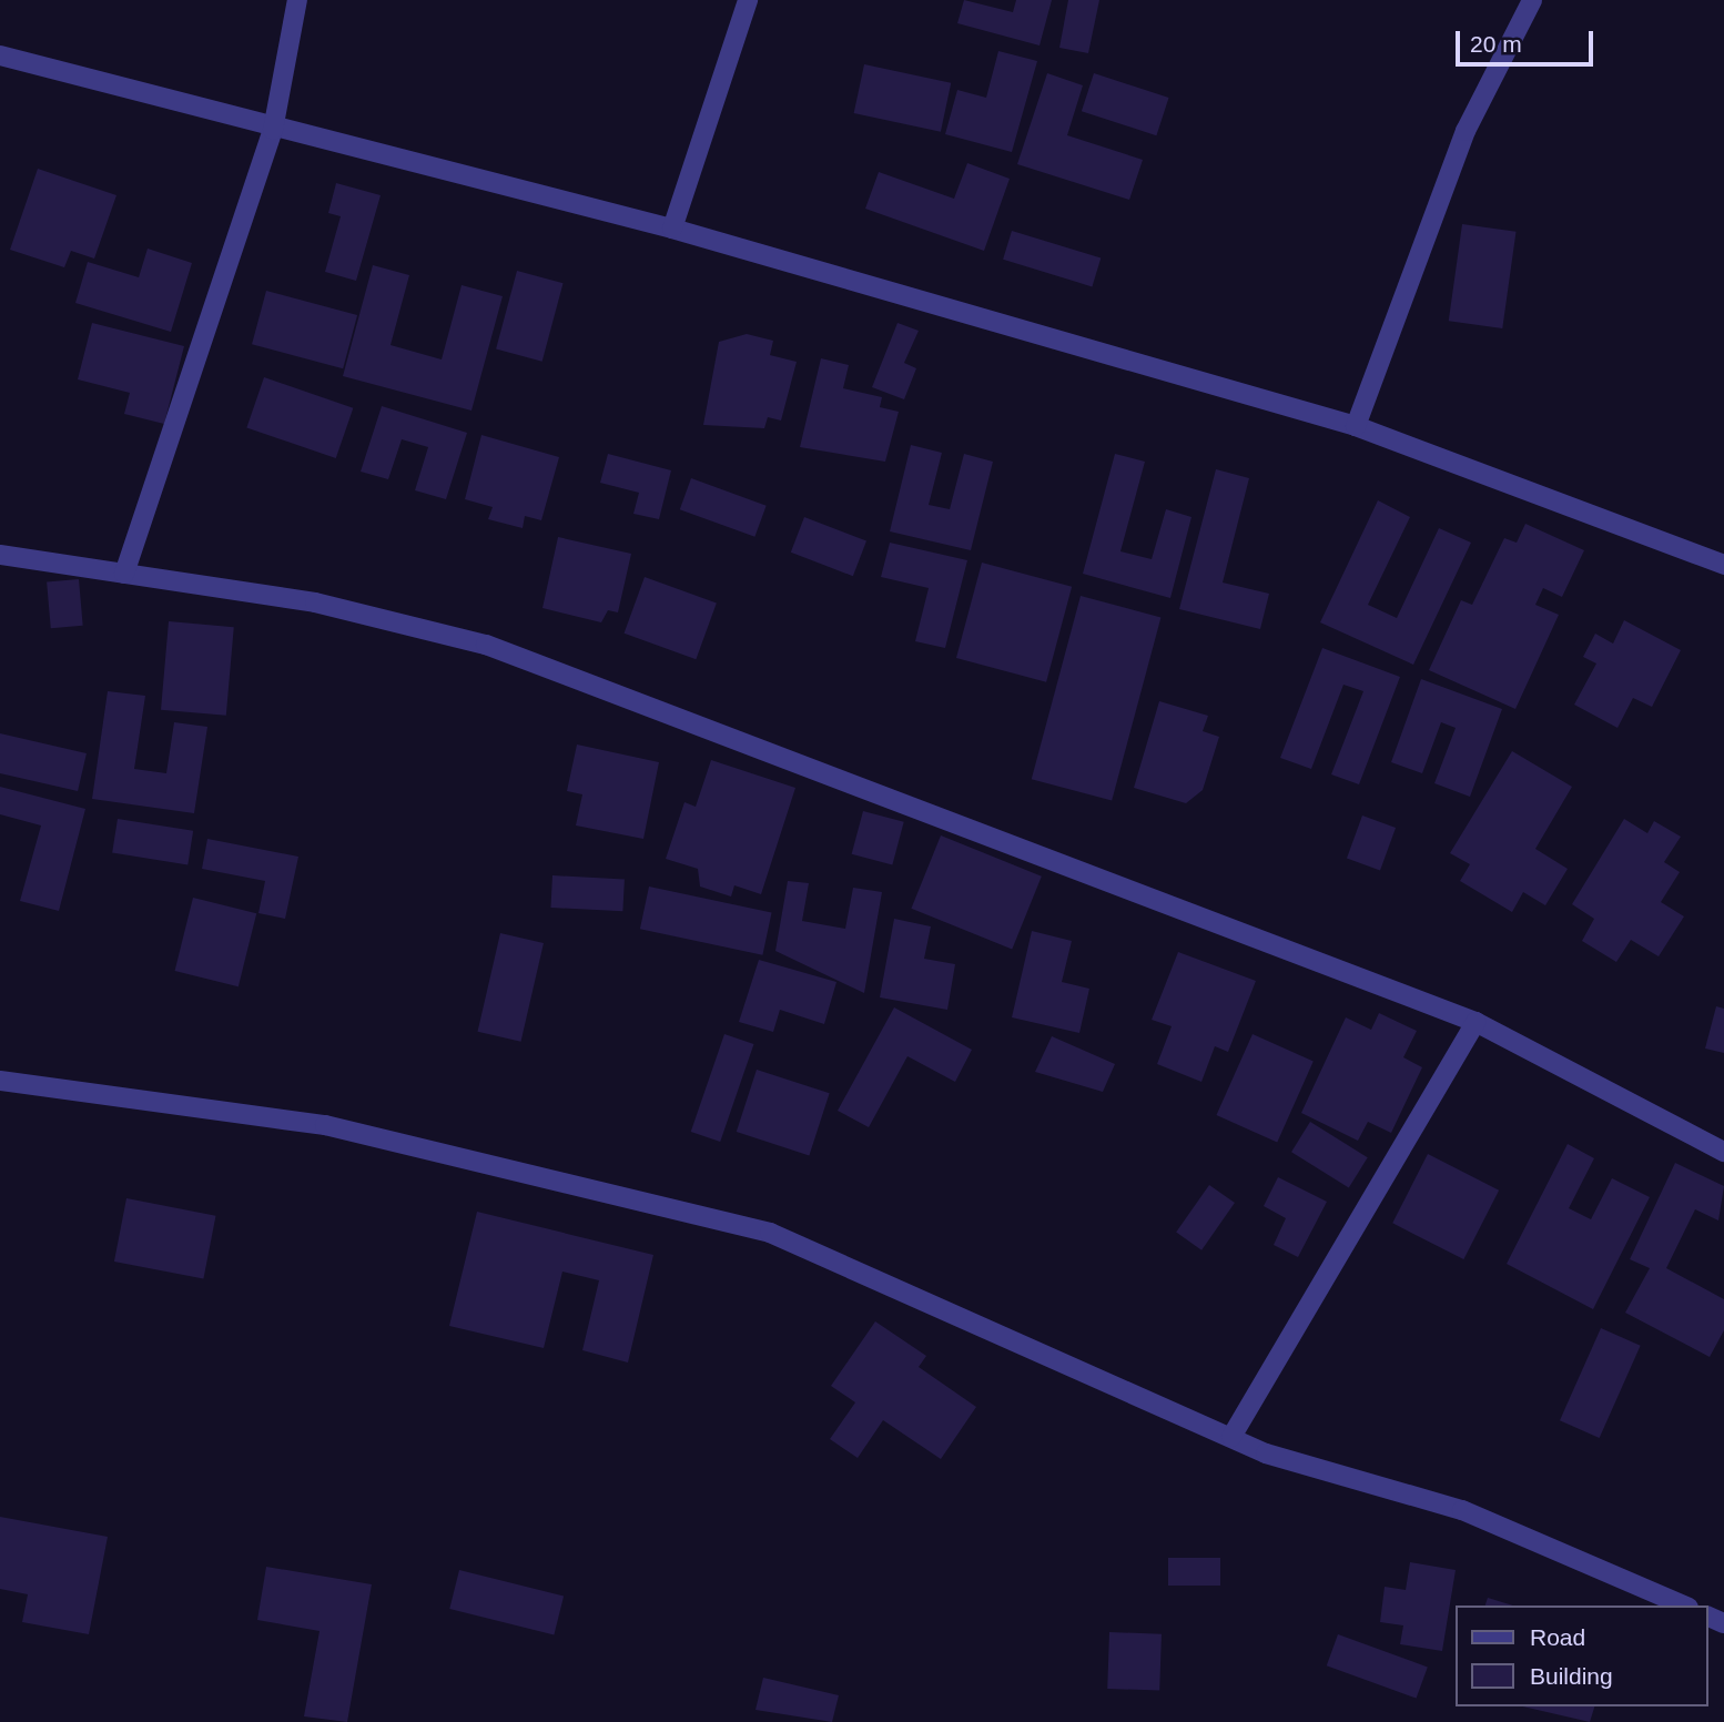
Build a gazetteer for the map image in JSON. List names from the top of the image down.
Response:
{
  "legend": ["Road", "Building"],
  "scale_bar": "20 m"
}
